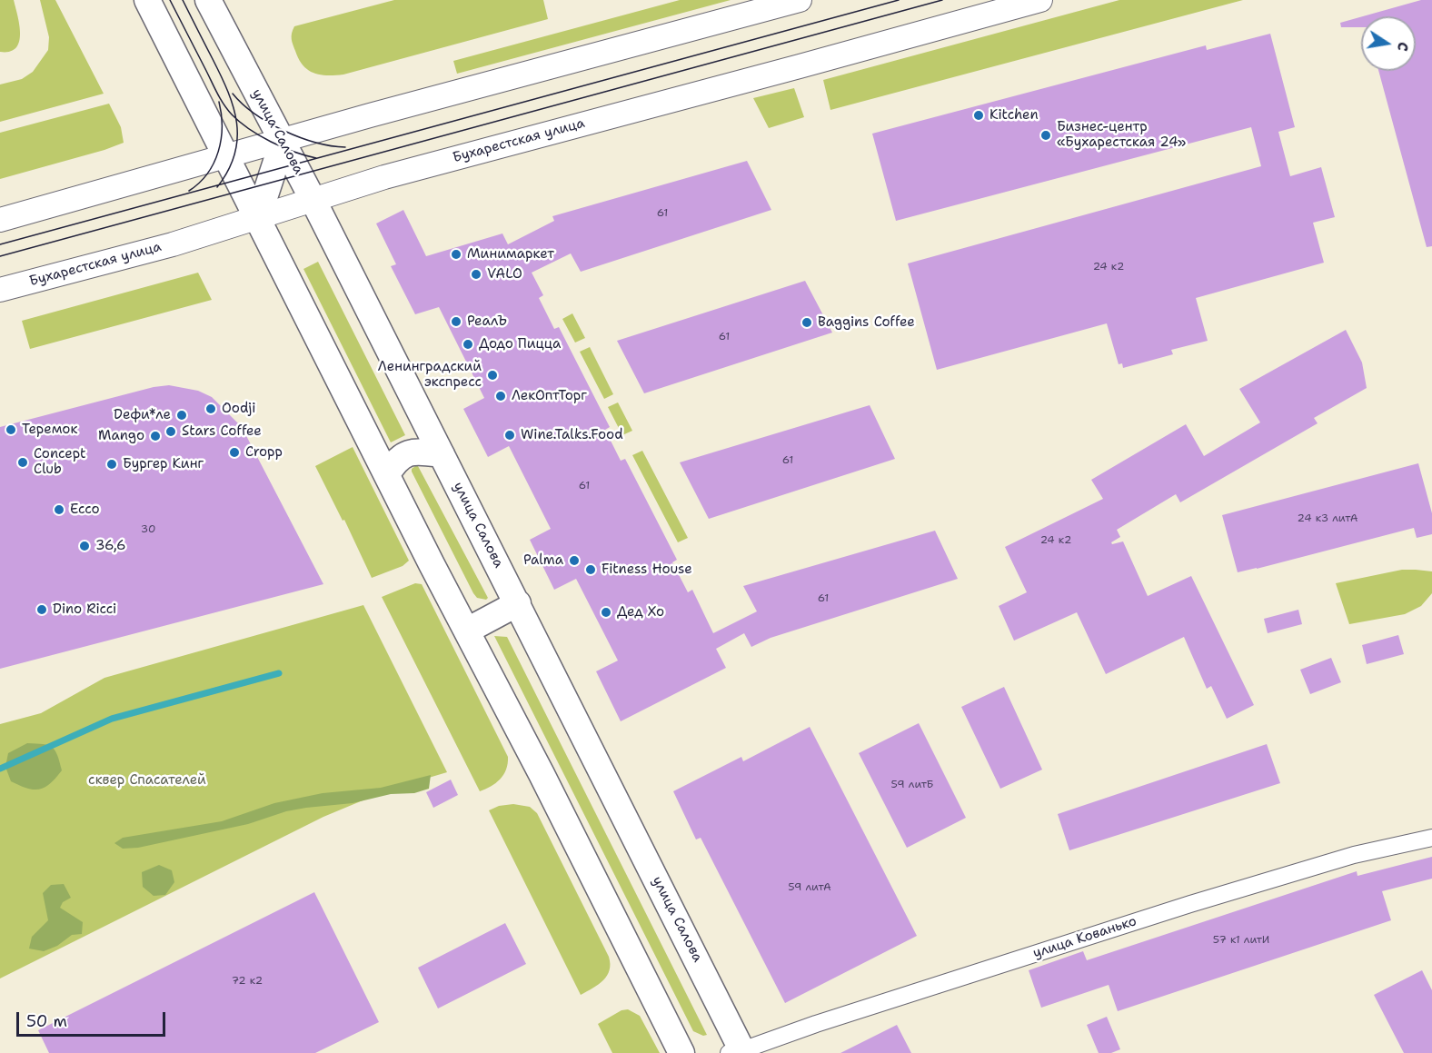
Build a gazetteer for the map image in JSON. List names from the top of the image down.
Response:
{
  "streets": {
    "main road": ["улица Салова", "Бухарестская улица"],
    "street": ["улица Кованько"]
  },
  "crossings": [
    ["улица Салова", "Бухарестская улица"],
    ["улица Салова", "улица Кованько"]
  ],
  "parks": ["cквер Спасателей"],
  "places": [
    "Kitchen",
    "Бизнес-центр «Бухарестская 24»",
    "Минимаркет",
    "VALO",
    "РеалЪ",
    "Baggins Coffee",
    "Додо Пицца",
    "Ленинградский экспресс",
    "ЛекОптТорг",
    "Oodji",
    "Dефи*ле",
    "Теремок",
    "Stars Coffee",
    "Wine.Talks.Food",
    "Mango",
    "Cropp",
    "Concept Club",
    "Бургер Кинг",
    "Ecco",
    "36,6",
    "Palma",
    "Fitness House",
    "Dino Ricci",
    "Дед Хо"
  ],
  "house_numbers": [
    "61",
    "24 к2",
    "61",
    "61",
    "61",
    "24 к3 литА",
    "30",
    "24 к2",
    "61",
    "59 литБ",
    "59 литА",
    "57 к1 литИ",
    "72 к2"
  ],
  "scale_bar": "50 m",
  "north": "right"
}
